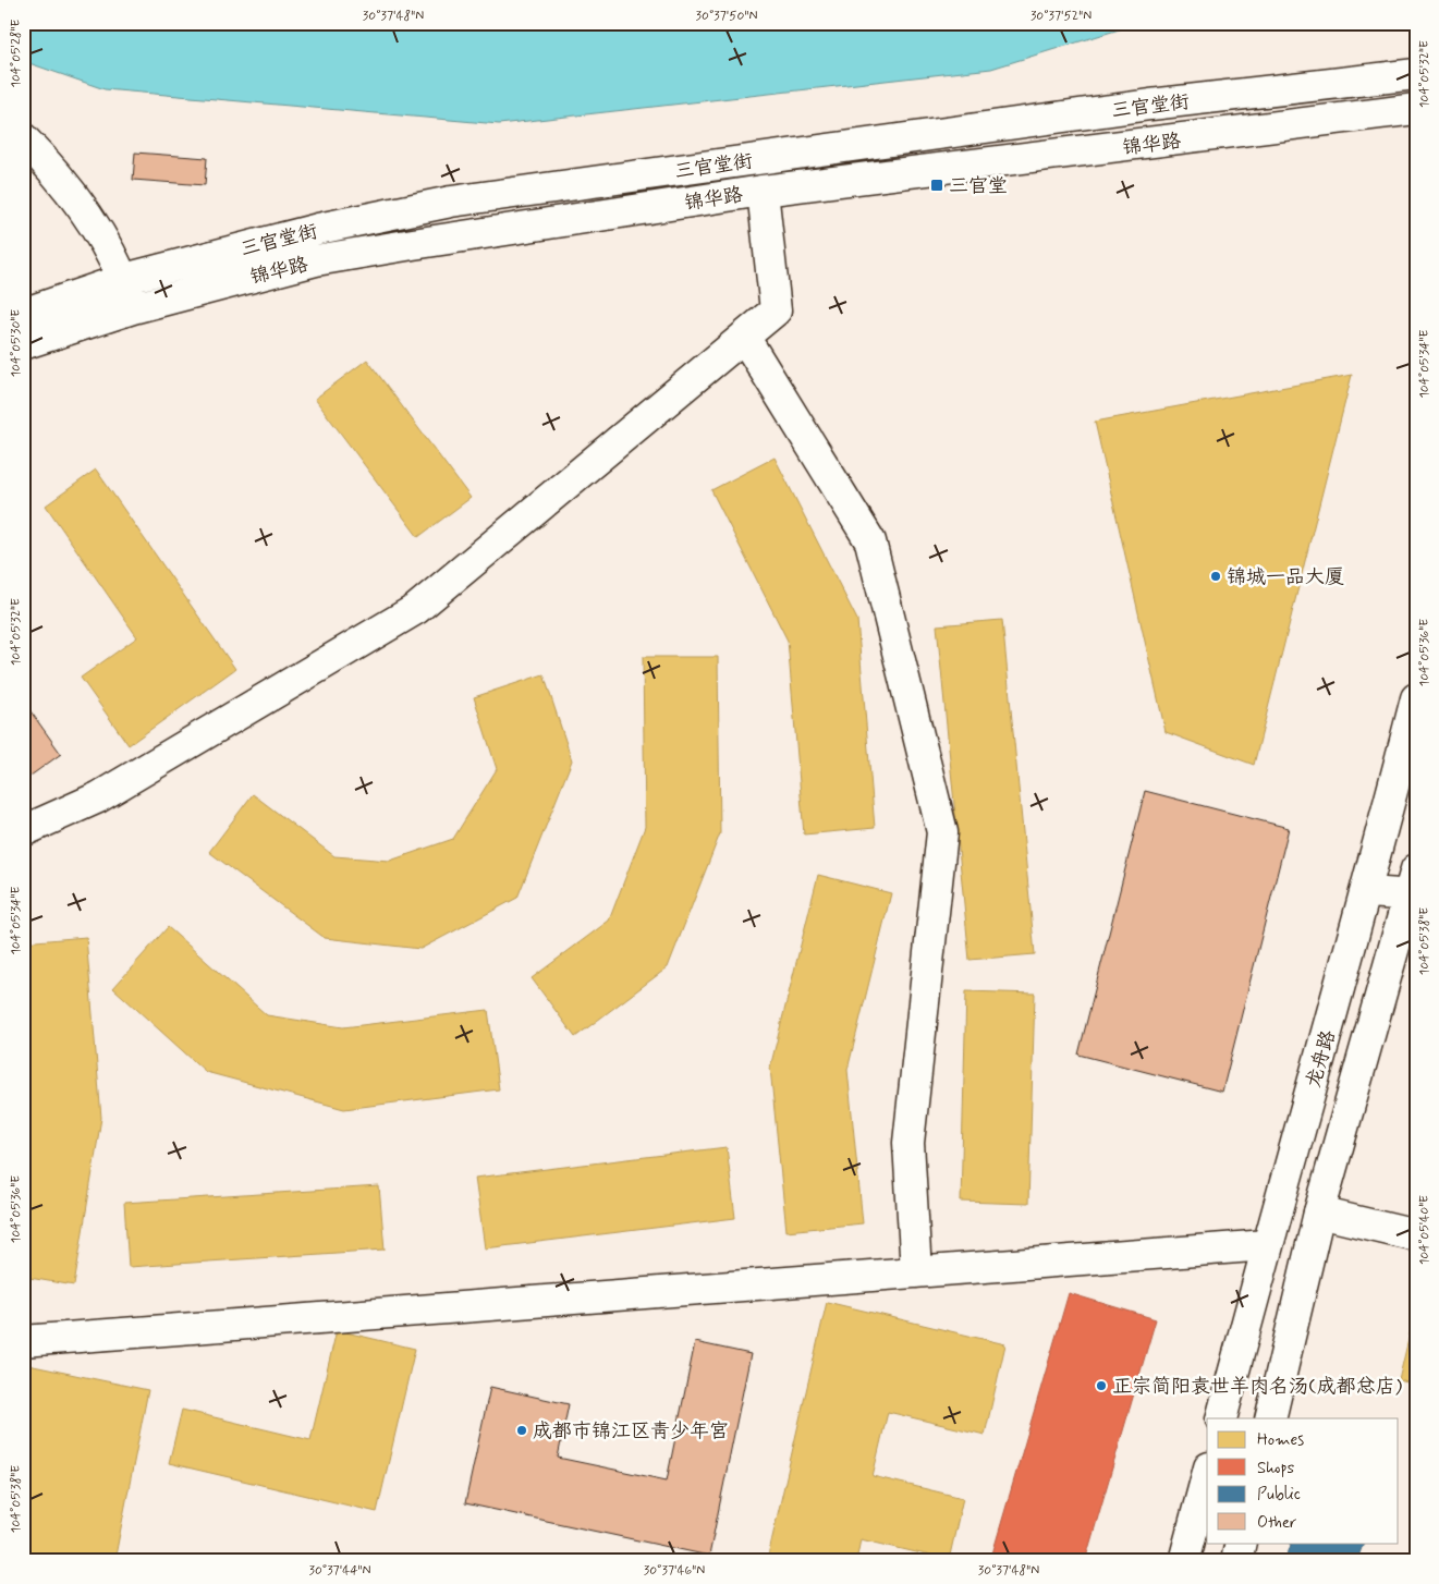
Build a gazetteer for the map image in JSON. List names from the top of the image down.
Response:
{
  "streets": {
    "main road": ["三官堂街", "锦华路", "龙舟路"]
  },
  "places": {
    "transit": ["三官堂"],
    "other": ["锦城一品大厦", "正宗简阳袁世羊肉名汤(成都总店)", "成都市锦江区青少年宫"]
  },
  "legend": [
    "Homes",
    "Shops",
    "Public",
    "Other"
  ],
  "coordinates": [
    "30°37'48\"N",
    "30°37'50\"N",
    "30°37'52\"N",
    "104°05'28\"E",
    "104°05'32\"E",
    "104°05'30\"E",
    "104°05'34\"E",
    "104°05'36\"E",
    "104°05'38\"E",
    "104°05'40\"E",
    "30°37'44\"N",
    "30°37'46\"N"
  ]
}
